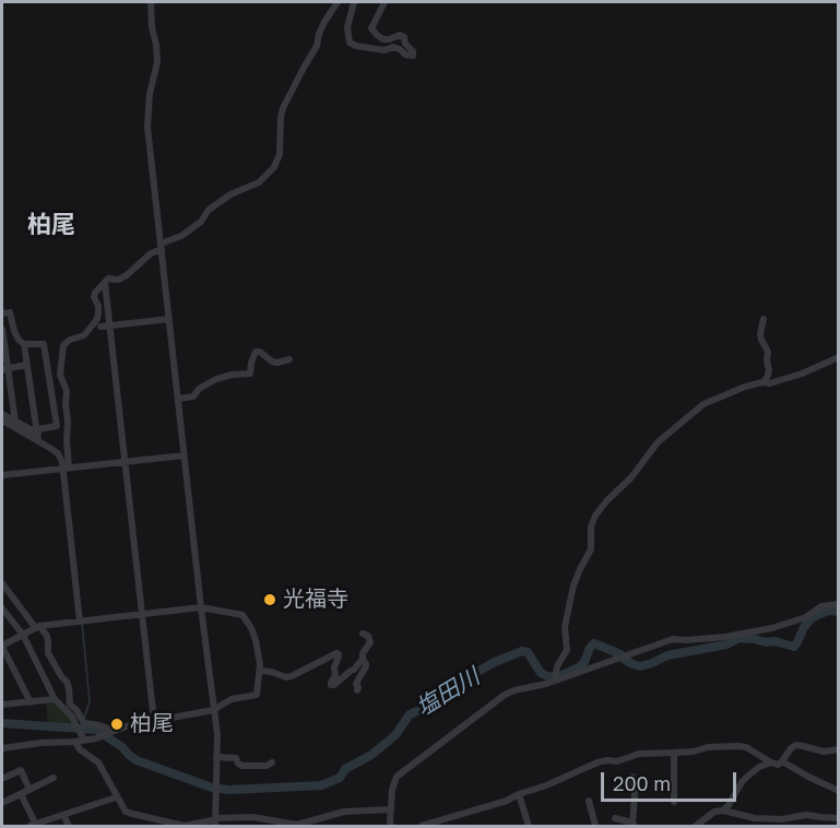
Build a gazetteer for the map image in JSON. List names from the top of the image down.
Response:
{
  "districts": ["柏尾"],
  "water": ["塩田川"],
  "places": ["光福寺", "柏尾"],
  "scale_bar": "200 m"
}
